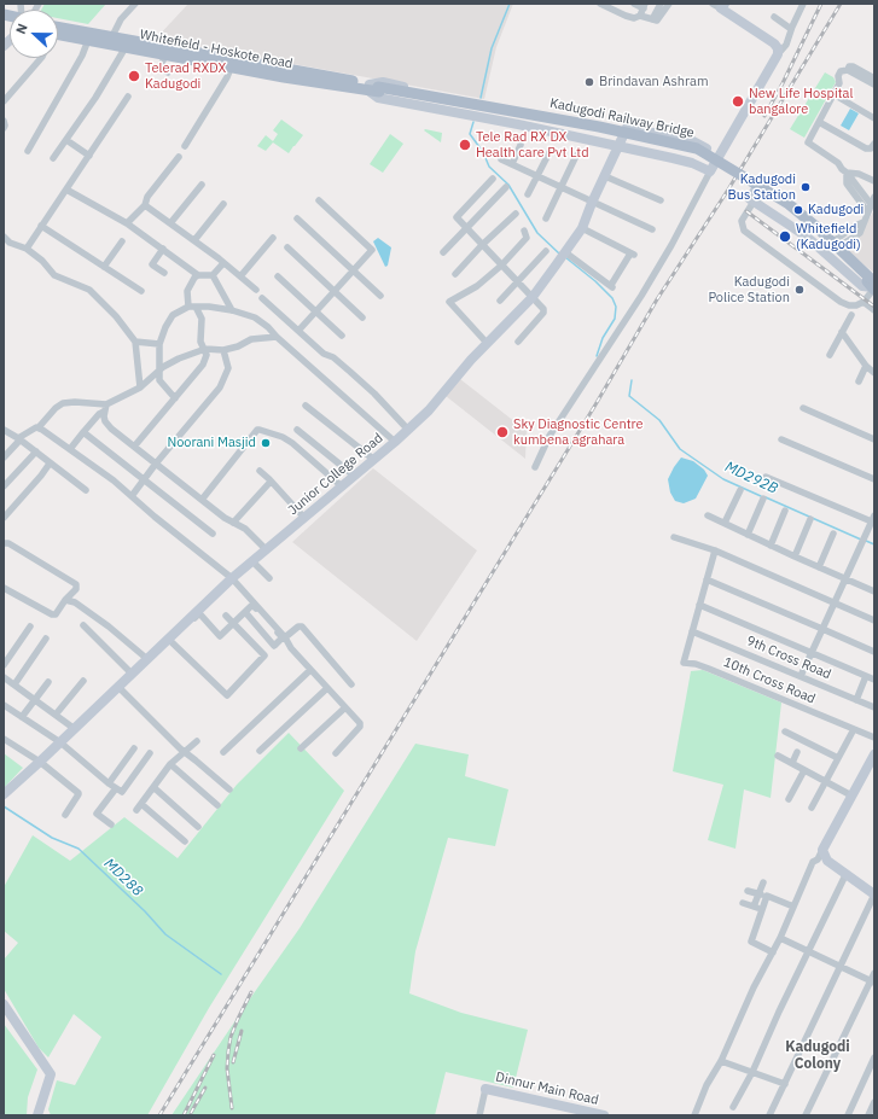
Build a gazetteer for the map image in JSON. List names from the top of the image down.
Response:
{
  "streets": {
    "main road": ["Whitefield - Hoskote Road", "Kadugodi Railway Bridge"],
    "street": [
      "Junior College Road",
      "9th Cross Road",
      "10th Cross Road",
      "Dinnur Main Road"
    ]
  },
  "crossings": [
    ["Whitefield - Hoskote Road", "Kadugodi Railway Bridge"],
    ["9th Cross Road", "10th Cross Road"]
  ],
  "districts": ["Kadugodi Colony"],
  "water": ["MD292B", "MD288"],
  "places": [
    "Telerad RXDX Kadugodi",
    "Brindavan Ashram",
    "New Life Hospital bangalore",
    "Tele Rad RX DX Health care Pvt Ltd",
    "Kadugodi Bus Station",
    "Kadugodi",
    "Whitefield (Kadugodi)",
    "Kadugodi Police Station",
    "Sky Diagnostic Centre kumbena agrahara",
    "Noorani Masjid"
  ],
  "north": "left"
}
